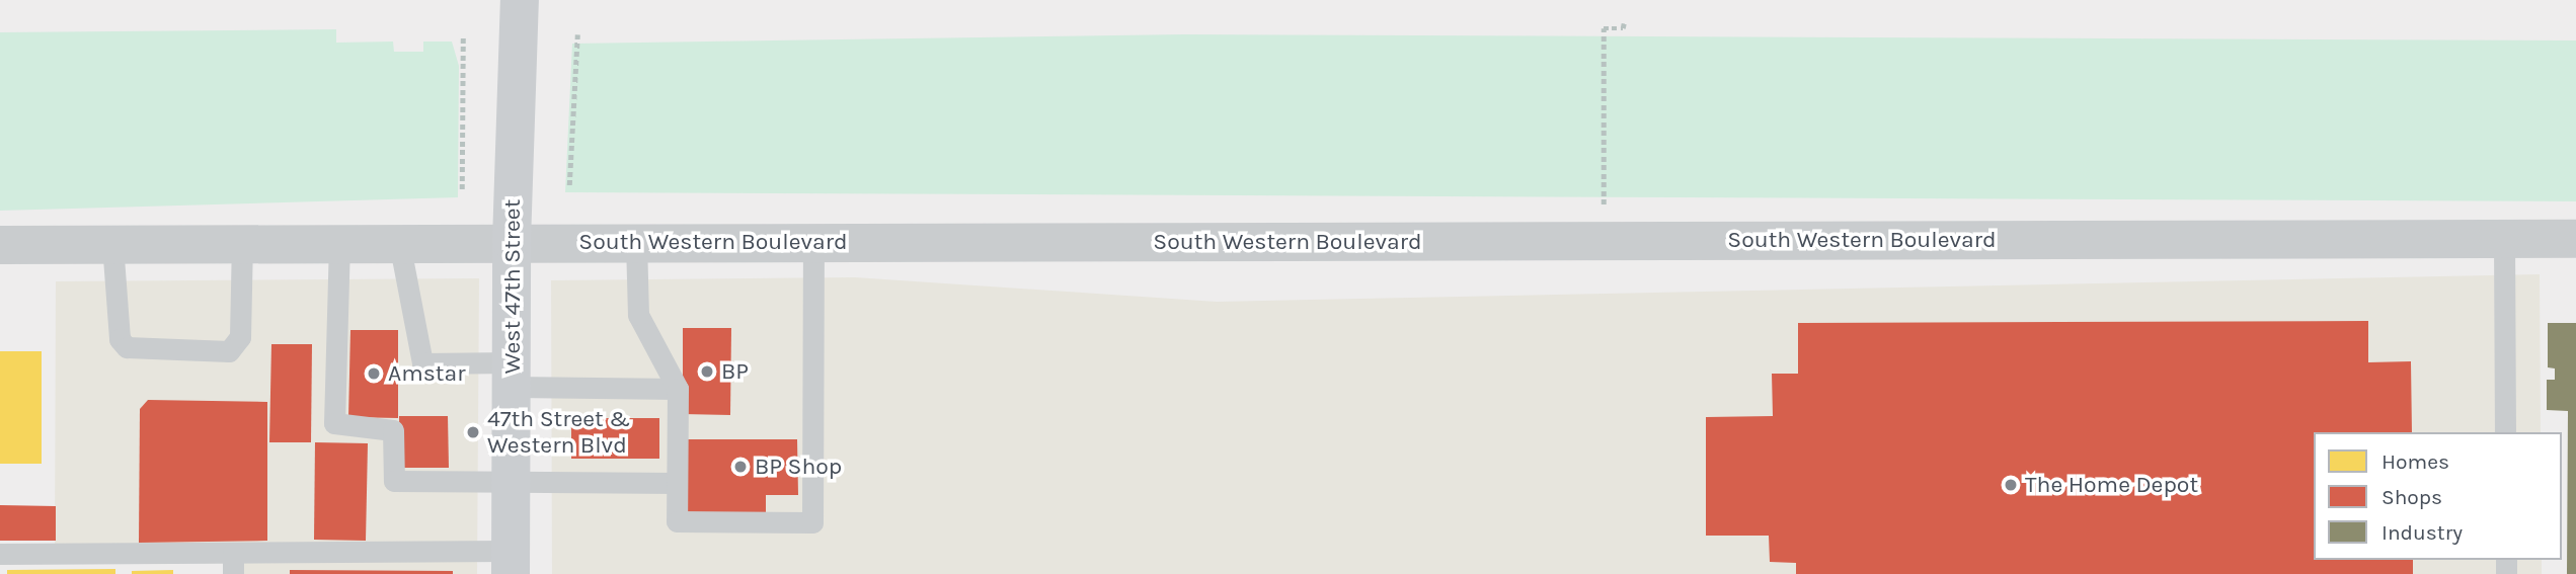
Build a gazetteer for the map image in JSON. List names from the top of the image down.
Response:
{
  "streets": {
    "main road": ["West 47th Street"],
    "street": ["South Western Boulevard"]
  },
  "crossings": [
    ["South Western Boulevard", "West 47th Street"]
  ],
  "places": [
    "BP",
    "Amstar",
    "47th Street & Western Blvd",
    "BP Shop",
    "The Home Depot"
  ],
  "legend": ["Homes", "Shops", "Industry"]
}
